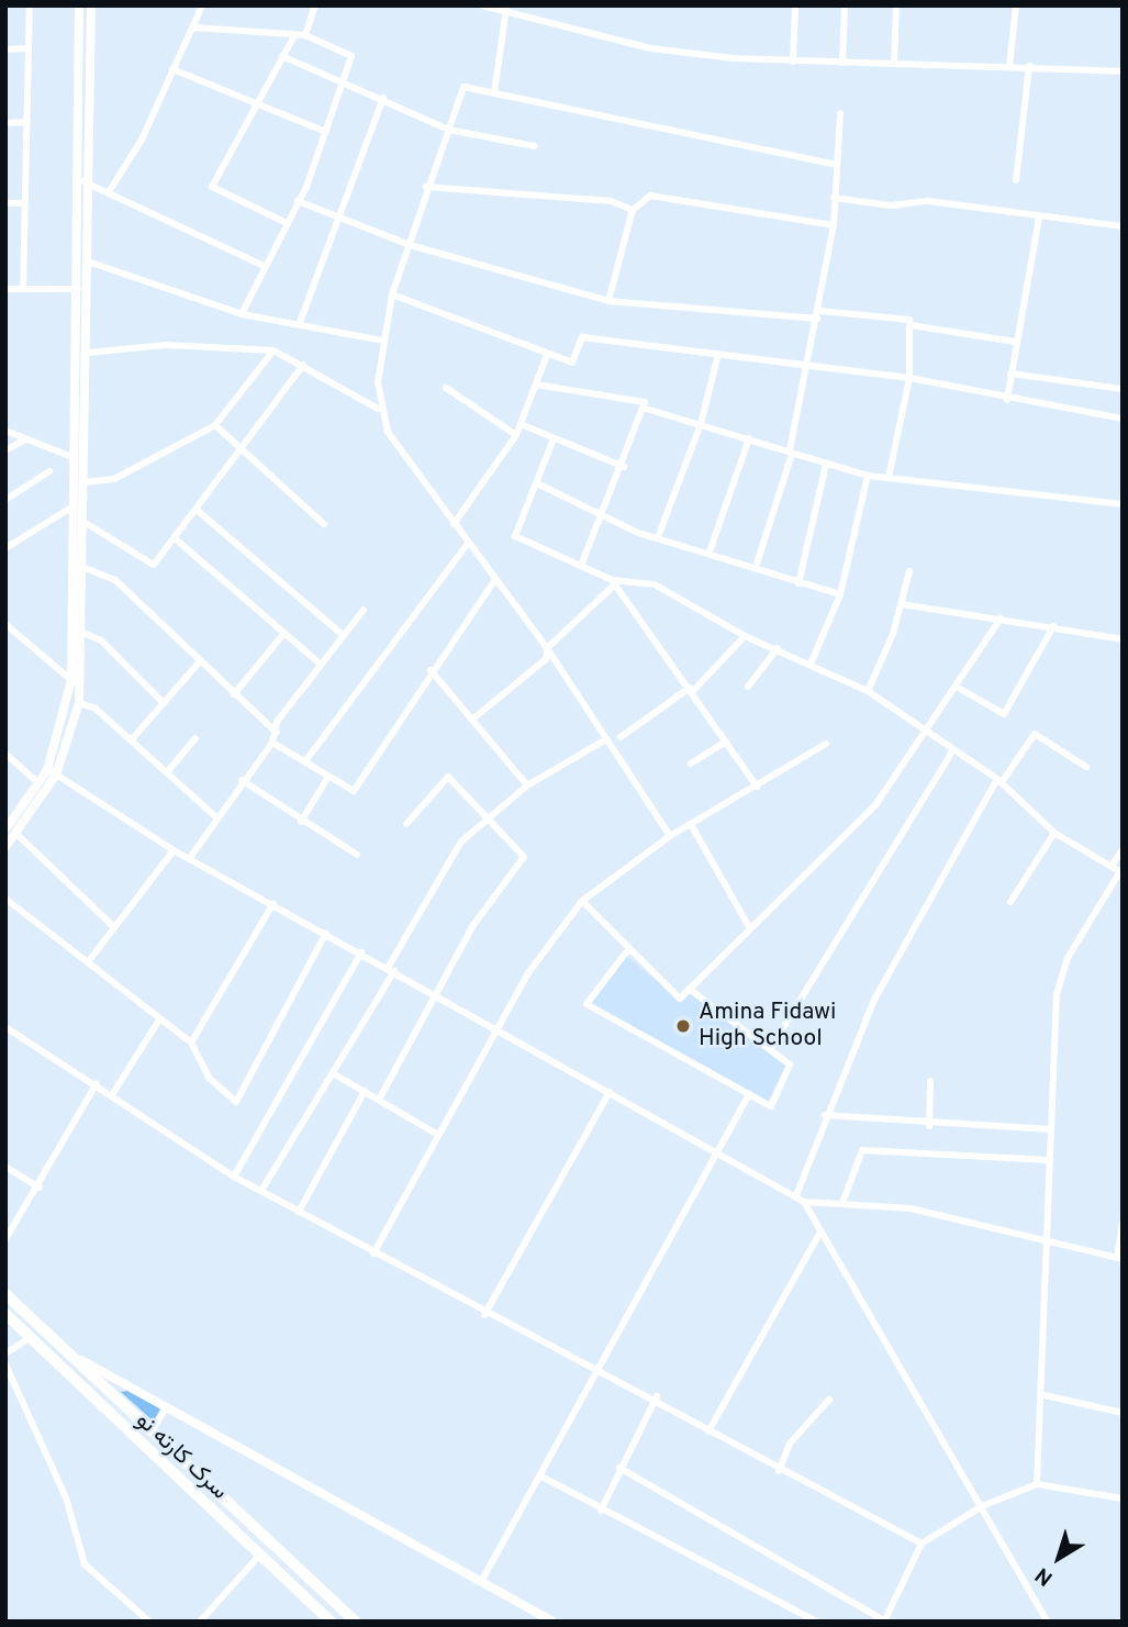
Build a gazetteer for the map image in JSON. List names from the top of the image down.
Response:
{
  "streets": {
    "highway": ["سرک کارته نو"]
  },
  "places": ["Amina Fidawi High School"],
  "north": "bottom left"
}
